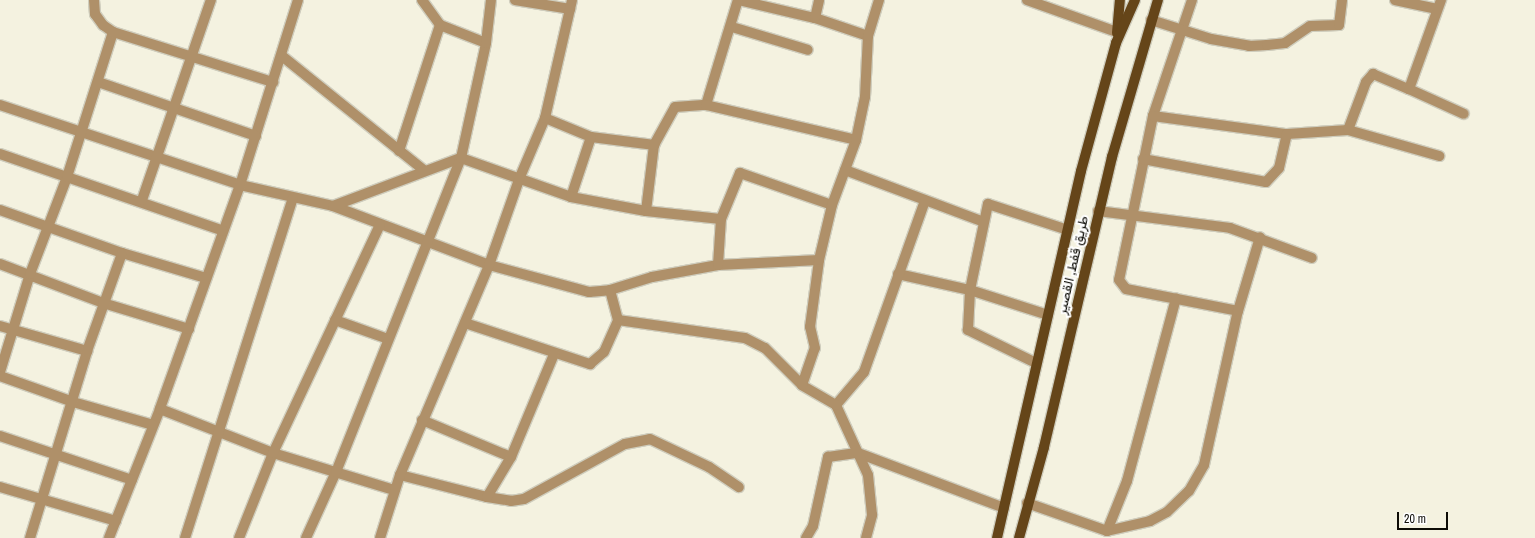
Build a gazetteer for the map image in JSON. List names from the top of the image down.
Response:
{
  "streets": {
    "main road": ["طريق قفط, القصير"]
  },
  "scale_bar": "20 m"
}
